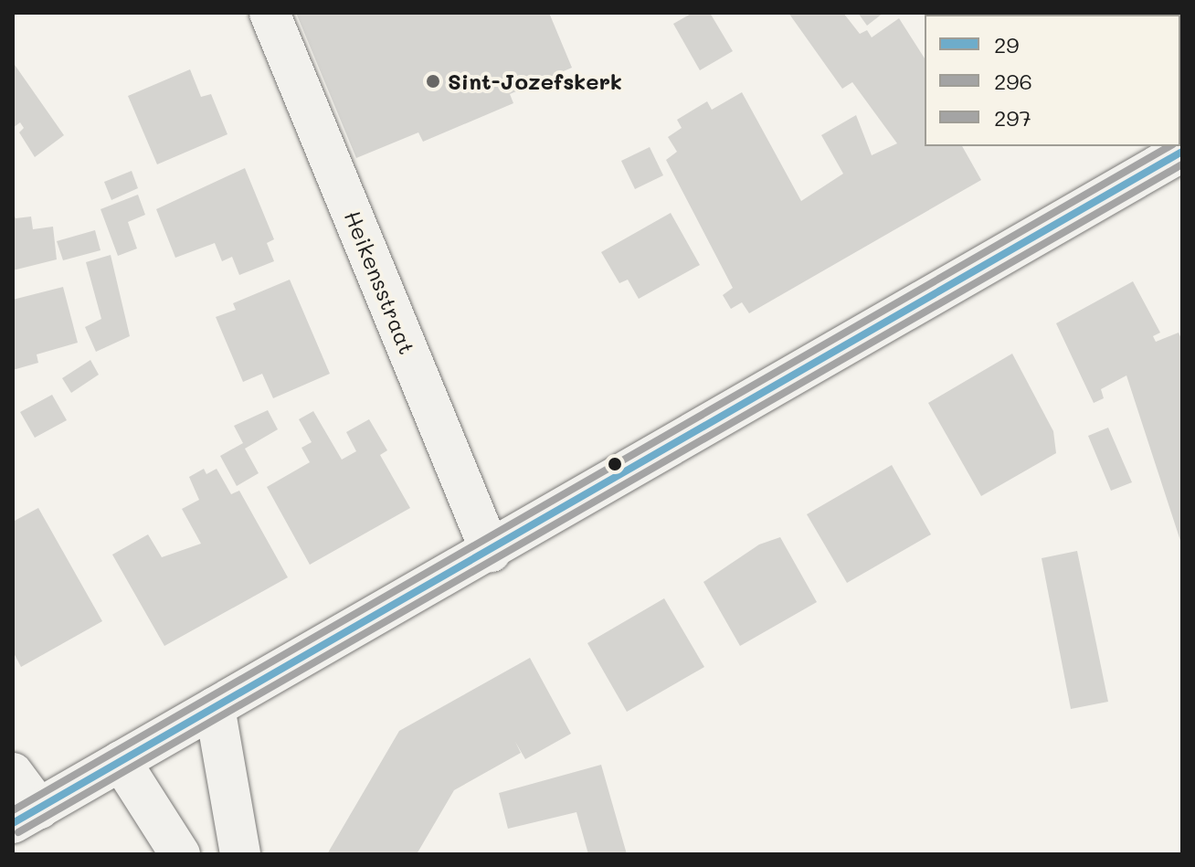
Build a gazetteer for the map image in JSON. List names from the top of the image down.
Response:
{
  "streets": {
    "main road": ["Heikensstraat"]
  },
  "places": ["Sint-Jozefskerk"],
  "lines": ["transit line 297", "transit line 29", "transit line 296"],
  "legend": ["29", "296", "297"]
}
